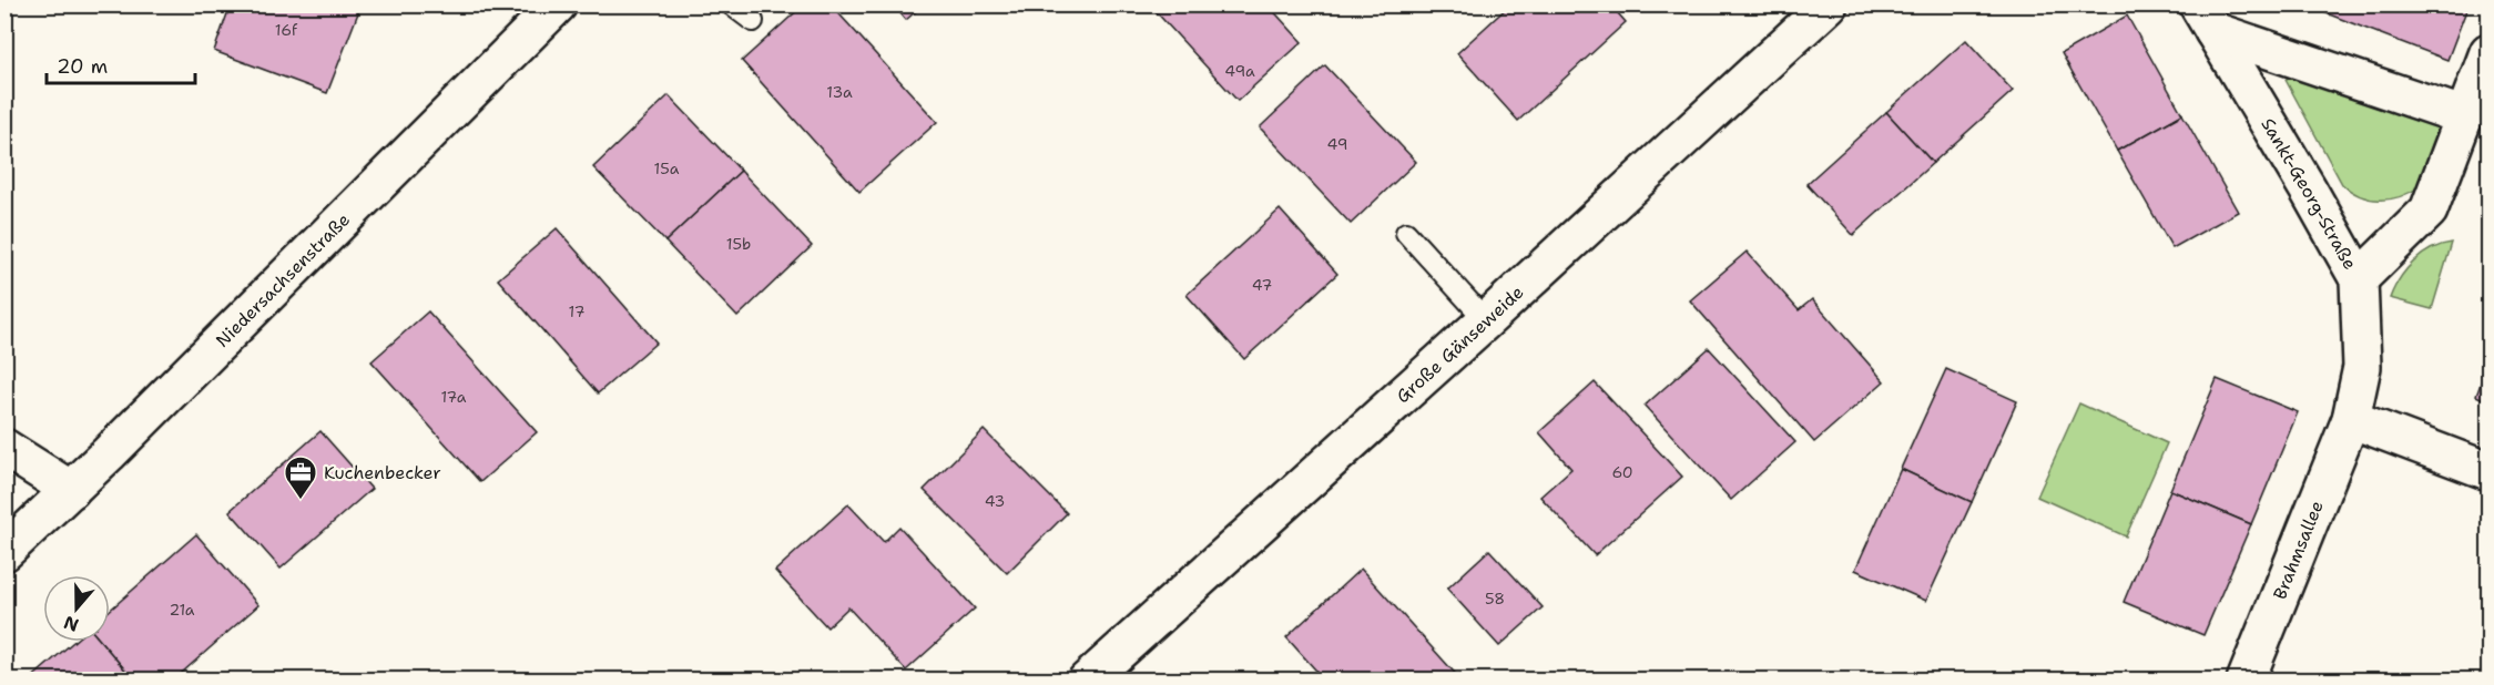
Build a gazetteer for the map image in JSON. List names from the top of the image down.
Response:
{
  "streets": {
    "street": [
      "Sankt-Georg-Straße",
      "Niedersachsenstraße",
      "Große Gänseweide",
      "Brahmsallee"
    ]
  },
  "crossings": [
    ["Sankt-Georg-Straße", "Brahmsallee"]
  ],
  "places": {
    "office": ["Kuchenbecker"]
  },
  "house_numbers": [
    "16f",
    "49a",
    "13a",
    "49",
    "15a",
    "15b",
    "47",
    "17",
    "17a",
    "60",
    "43",
    "58",
    "21a"
  ],
  "scale_bar": "20 m",
  "north": "bottom"
}
